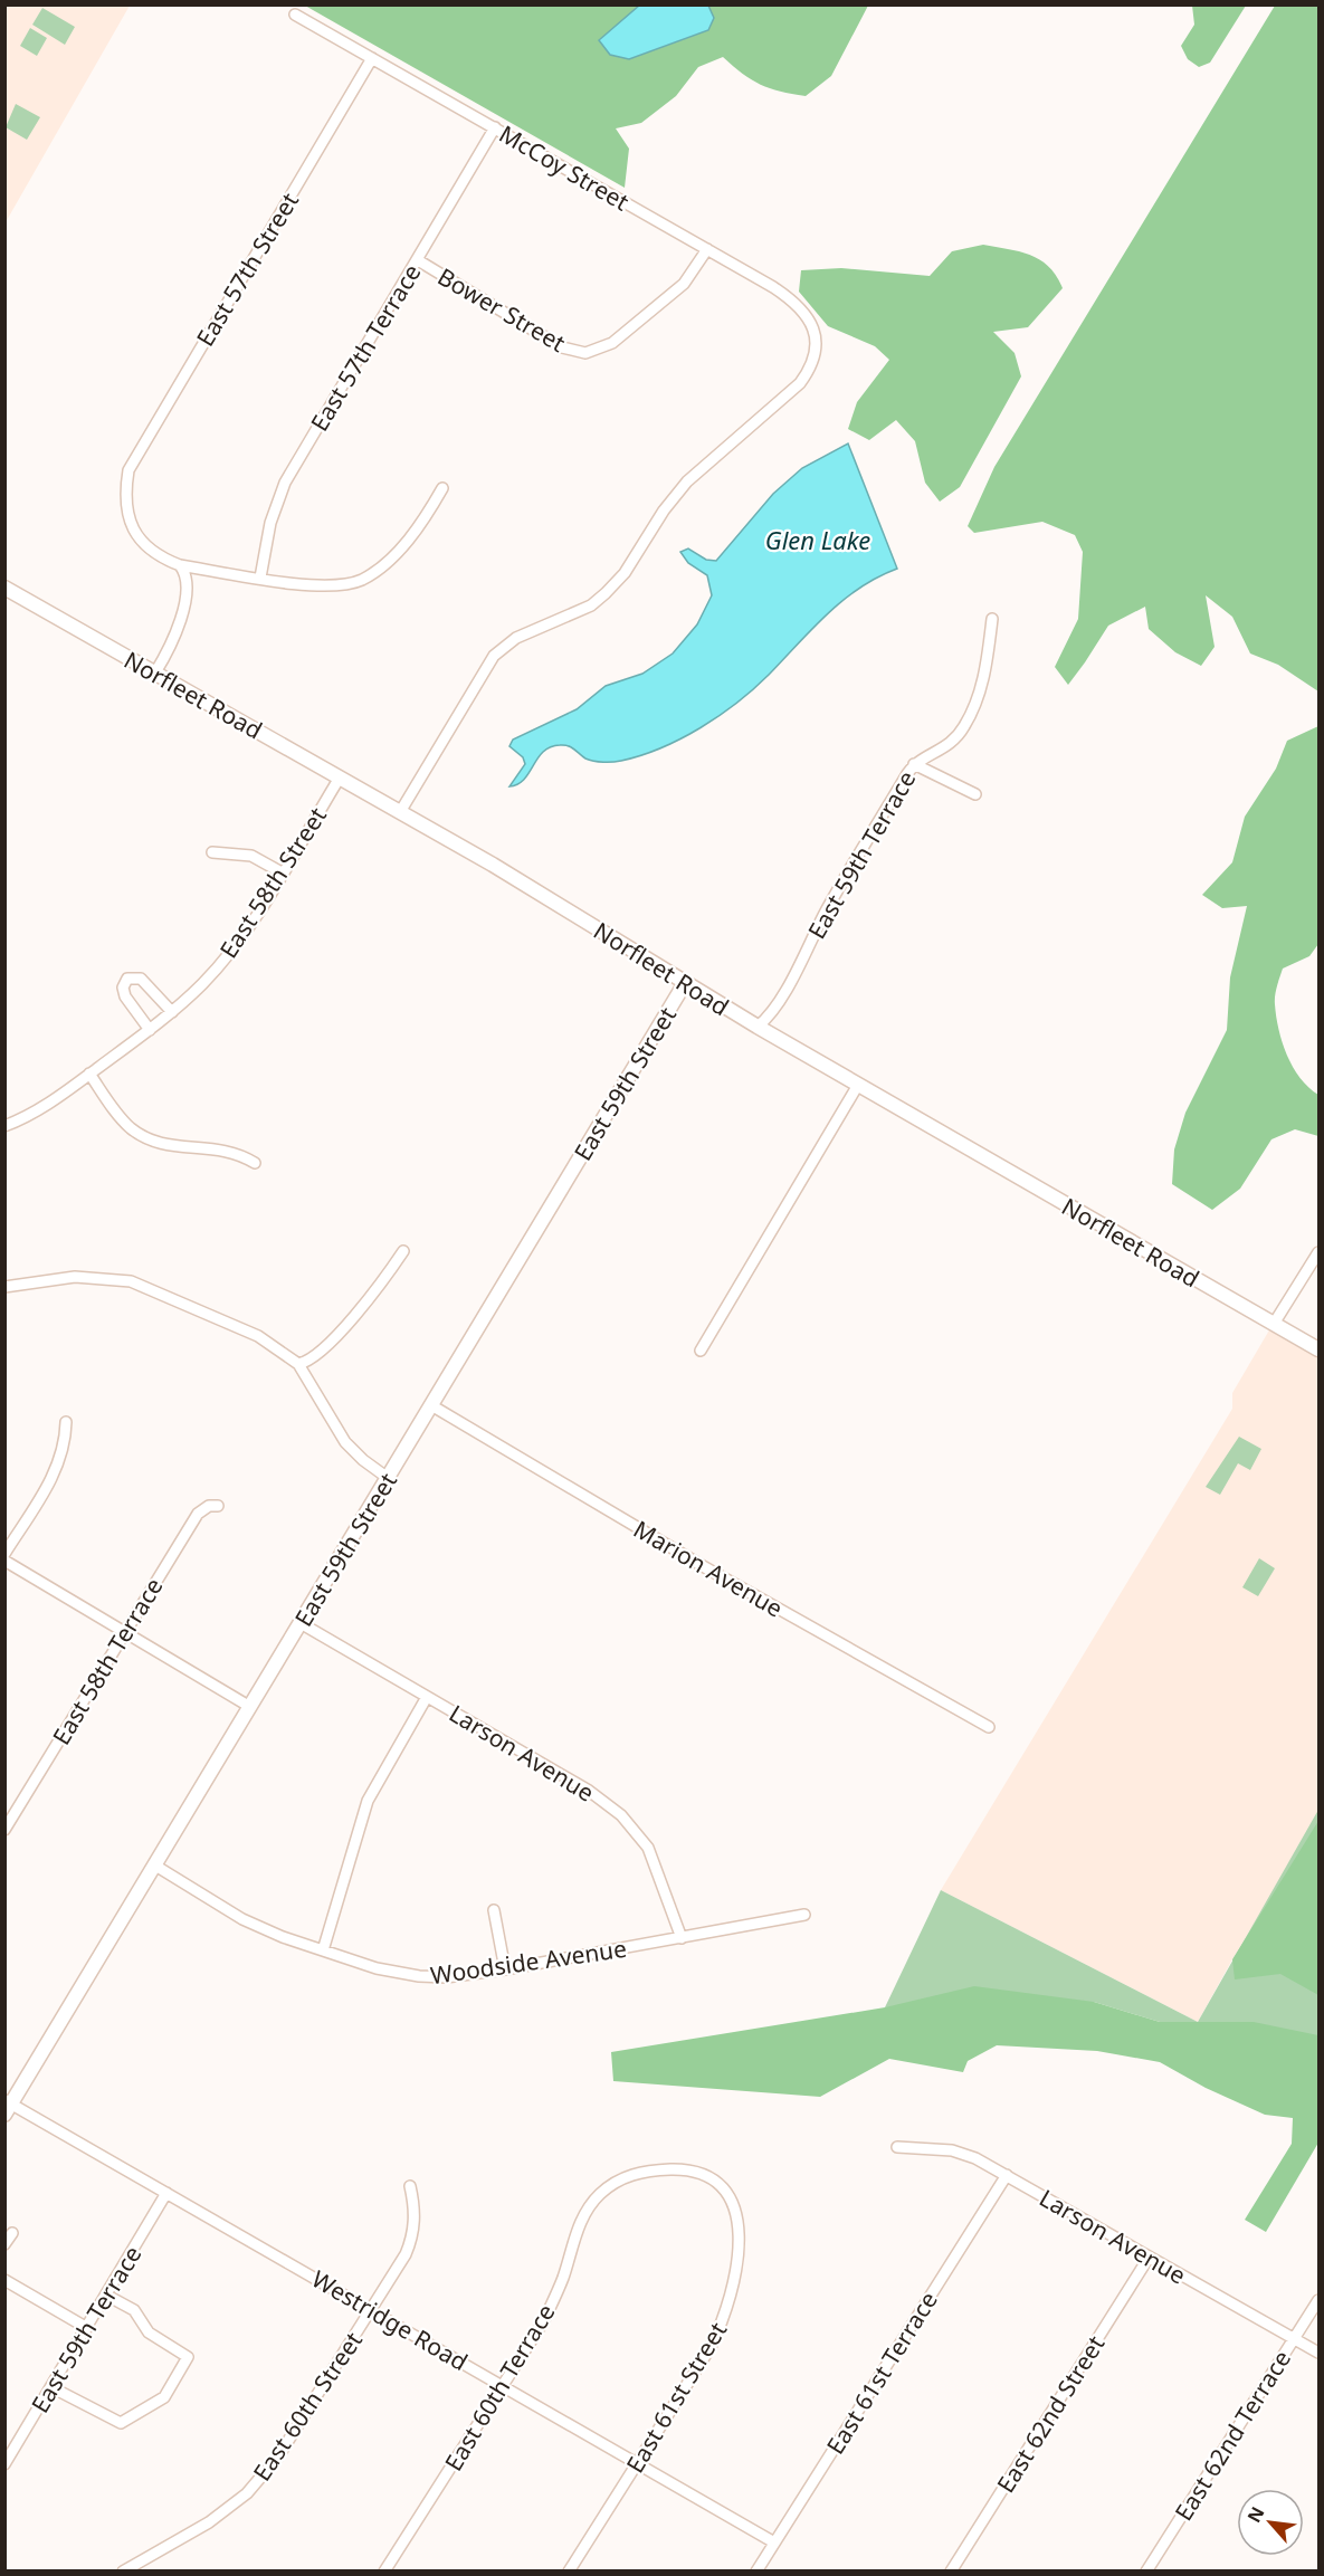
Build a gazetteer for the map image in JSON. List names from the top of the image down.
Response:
{
  "streets": {
    "street": [
      "McCoy Street",
      "East 57th Street",
      "Bower Street",
      "East 57th Terrace",
      "Norfleet Road",
      "East 59th Terrace",
      "East 58th Street",
      "East 59th Street",
      "Marion Avenue",
      "East 58th Terrace",
      "Larson Avenue",
      "Woodside Avenue",
      "Westridge Road",
      "East 61st Terrace",
      "East 60th Terrace",
      "East 61st Street",
      "East 60th Street",
      "East 62nd Street",
      "East 62nd Terrace"
    ]
  },
  "crossings": [
    ["McCoy Street", "East 57th Street"],
    ["McCoy Street", "Bower Street"],
    ["McCoy Street", "East 57th Terrace"],
    ["McCoy Street", "Norfleet Road"],
    ["Bower Street", "East 57th Terrace"],
    ["Norfleet Road", "East 59th Terrace"],
    ["Norfleet Road", "East 58th Street"],
    ["Norfleet Road", "East 59th Street"],
    ["East 59th Terrace", "Westridge Road"],
    ["East 59th Street", "Marion Avenue"],
    ["East 59th Street", "Larson Avenue"],
    ["East 59th Street", "Woodside Avenue"],
    ["East 59th Street", "Westridge Road"],
    ["Larson Avenue", "Woodside Avenue"],
    ["Larson Avenue", "East 61st Terrace"],
    ["Larson Avenue", "East 62nd Street"],
    ["Larson Avenue", "East 62nd Terrace"],
    ["Westridge Road", "East 61st Terrace"],
    ["Westridge Road", "East 60th Terrace"],
    ["Westridge Road", "East 61st Street"],
    ["Westridge Road", "East 60th Street"],
    ["East 60th Terrace", "East 61st Street"]
  ],
  "water": ["Glen Lake"],
  "north": "top left"
}
